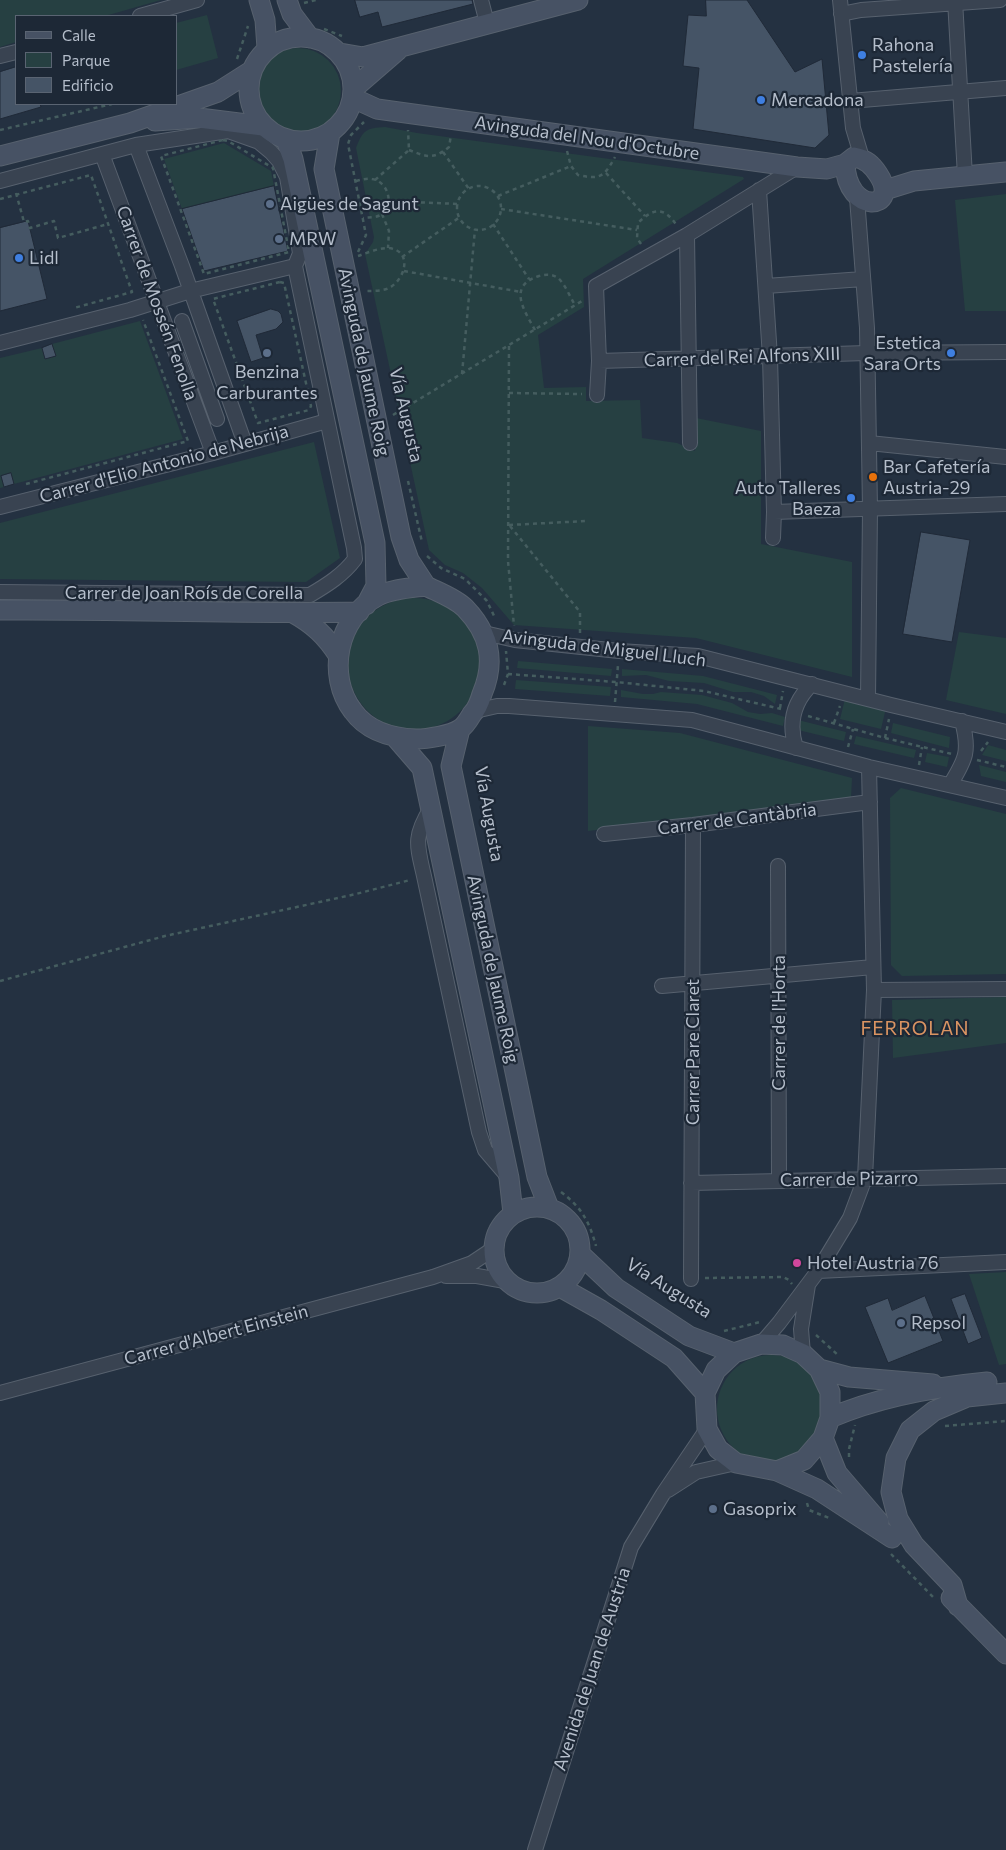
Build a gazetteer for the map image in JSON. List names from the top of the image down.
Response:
{
  "streets": {
    "main road": ["Avinguda del Nou d'Octubre", "Avinguda de Jaume Roig"],
    "street": [
      "Carrer de Mossén Fenolla",
      "Carrer del Rei Alfons XIII",
      "Carrer d'Elio Antonio de Nebrija",
      "Carrer de Joan Roís de Corella",
      "Avinguda de Miguel Lluch",
      "Carrer de Cantàbria",
      "Carrer de l'Horta",
      "Carrer Pare Claret",
      "Carrer de Pizarro",
      "Carrer d'Albert Einstein",
      "Avenida de Juan de Austria"
    ],
    "path": ["Vía Augusta"]
  },
  "crossings": [
    ["Avinguda del Nou d'Octubre", "Avinguda de Jaume Roig"],
    ["Carrer de Mossén Fenolla", "Carrer d'Elio Antonio de Nebrija"],
    ["Avinguda de Jaume Roig", "Avinguda de Miguel Lluch"],
    ["Avinguda de Jaume Roig", "Carrer d'Albert Einstein"],
    ["Carrer d'Elio Antonio de Nebrija", "Carrer de Joan Roís de Corella"],
    ["Carrer de Cantàbria", "Carrer Pare Claret"],
    ["Carrer de l'Horta", "Carrer de Pizarro"],
    ["Carrer Pare Claret", "Carrer de Pizarro"]
  ],
  "districts": ["FERROLAN"],
  "places": [
    "Rahona Pastelería",
    "Mercadona",
    "Aigües de Sagunt",
    "MRW",
    "Lidl",
    "Benzina Carburantes",
    "Estetica Sara Orts",
    "Bar Cafetería Austria-29",
    "Auto Talleres Baeza",
    "Hotel Austria 76",
    "Repsol",
    "Gasoprix"
  ],
  "legend": ["Calle", "Parque", "Edificio"]
}
